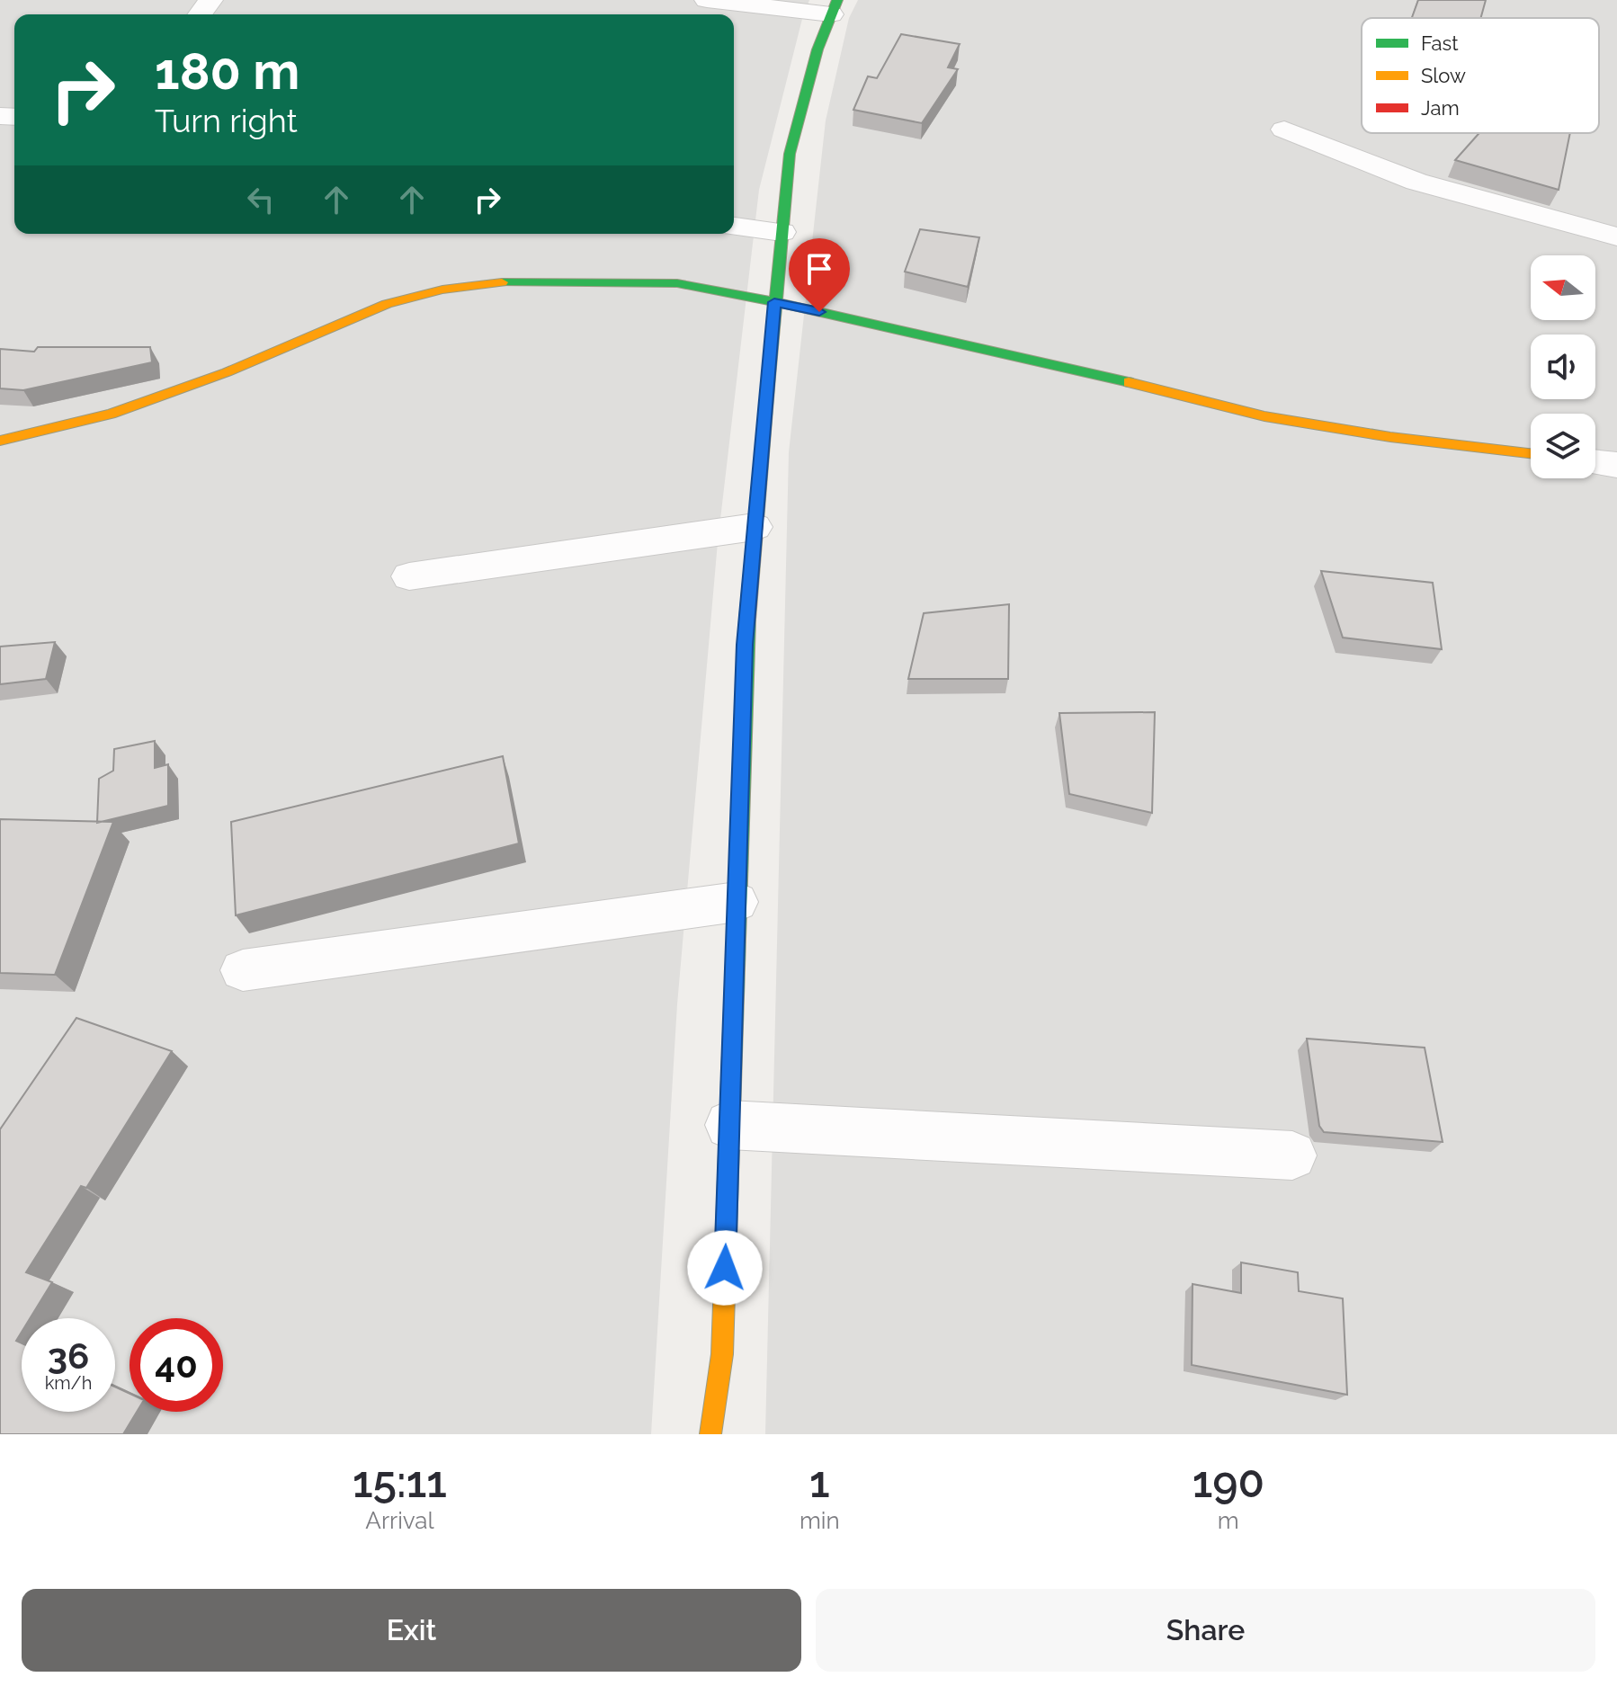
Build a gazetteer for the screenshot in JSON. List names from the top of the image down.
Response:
{
  "legend": ["Fast", "Slow", "Jam"],
  "north": "left",
  "page": {
    "turn": ["180 m", "Turn right"],
    "speed": "36 km/h",
    "limit": "40",
    "eta": [
      "15:11",
      "Arrival",
      "1",
      "min",
      "190",
      "m"
    ],
    "buttons": ["Exit", "Share"]
  }
}
